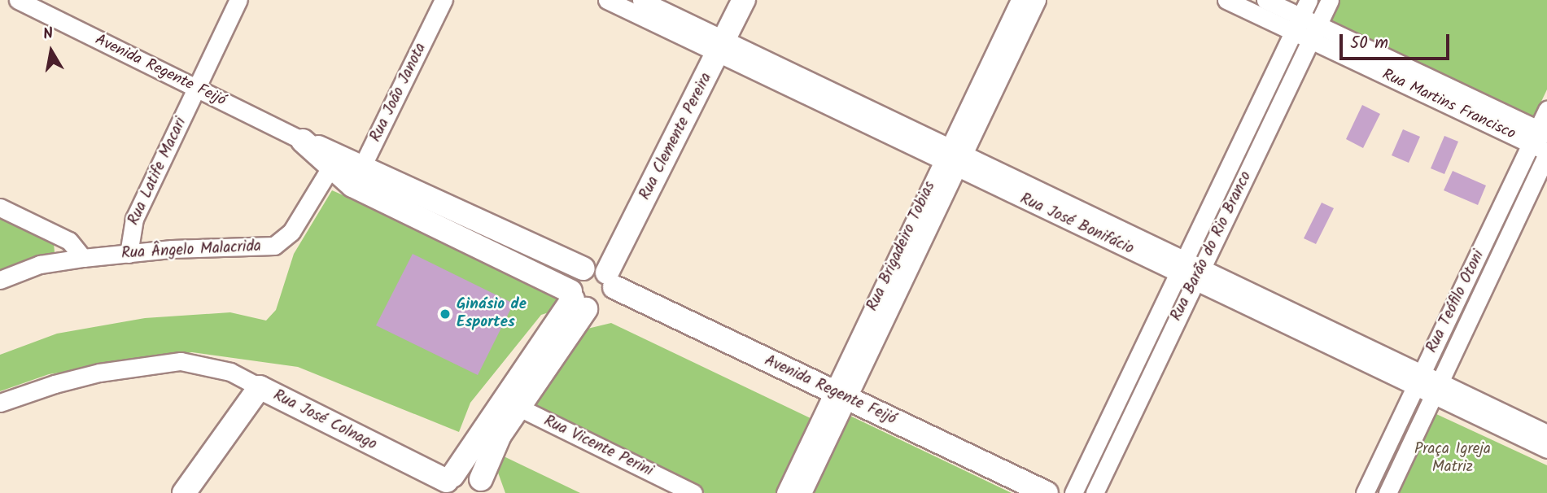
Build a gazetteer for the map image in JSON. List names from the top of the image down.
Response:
{
  "streets": {
    "street": [
      "Avenida Regente Feijó",
      "Rua João Janota",
      "Rua Martins Francisco",
      "Rua Clemente Pereira",
      "Rua Latife Macari",
      "Rua José Bonifácio",
      "Rua Brigadeiro Tobias",
      "Rua Barão do Rio Branco",
      "Rua Ângelo Malacrida",
      "Rua Teófilo Otoni",
      "Rua José Colnago",
      "Rua Vicente Perini"
    ]
  },
  "crossings": [
    ["Avenida Regente Feijó", "Rua João Janota"],
    ["Avenida Regente Feijó", "Rua Clemente Pereira"],
    ["Avenida Regente Feijó", "Rua Latife Macari"],
    ["Avenida Regente Feijó", "Rua Brigadeiro Tobias"],
    ["Avenida Regente Feijó", "Rua Ângelo Malacrida"],
    ["Rua Martins Francisco", "Rua Barão do Rio Branco"],
    ["Rua Martins Francisco", "Rua Teófilo Otoni"],
    ["Rua Clemente Pereira", "Rua José Bonifácio"],
    ["Rua Latife Macari", "Rua Ângelo Malacrida"],
    ["Rua José Bonifácio", "Rua Brigadeiro Tobias"],
    ["Rua José Bonifácio", "Rua Barão do Rio Branco"],
    ["Rua José Bonifácio", "Rua Teófilo Otoni"]
  ],
  "parks": ["Praça Igreja Matriz"],
  "places": ["Ginásio de Esportes"],
  "scale_bar": "50 m",
  "north": "top"
}
